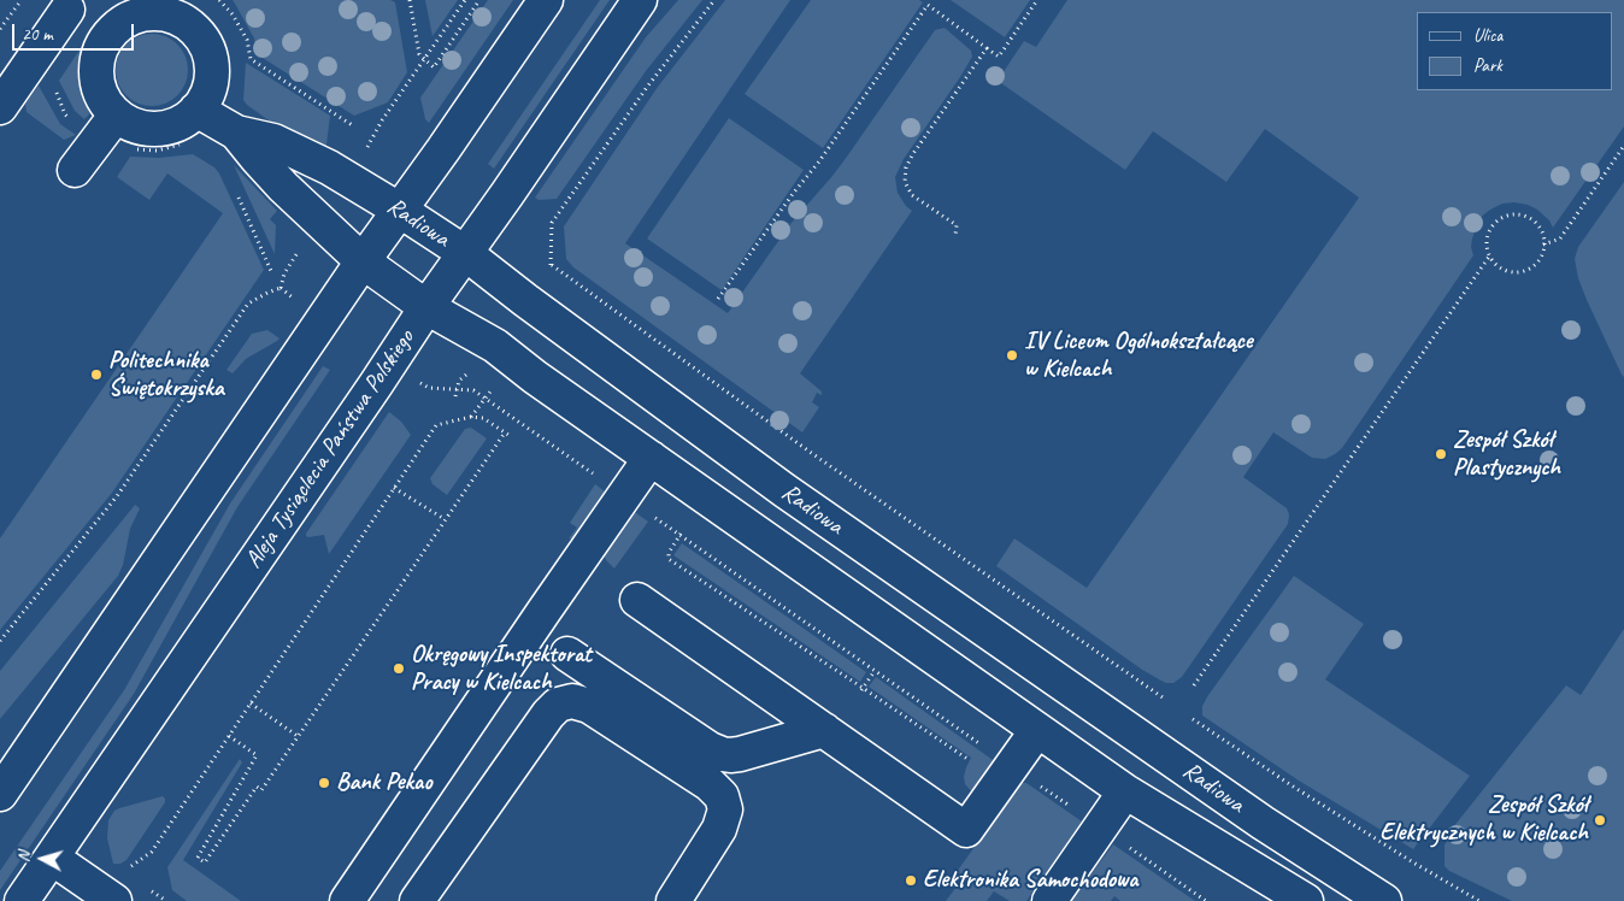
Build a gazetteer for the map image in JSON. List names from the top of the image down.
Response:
{
  "streets": {
    "street": ["Radiowa", "Aleja Tysiąclecia Państwa Polskiego"]
  },
  "crossings": [
    ["Radiowa", "Aleja Tysiąclecia Państwa Polskiego"]
  ],
  "places": [
    "IV Liceum Ogólnokształcące w Kielcach",
    "Politechnika Świętokrzyska",
    "Zespół Szkół Plastycznych",
    "Okręgowy Inspektorat Pracy w Kielcach",
    "Bank Pekao",
    "Zespół Szkół Elektrycznych w Kielcach",
    "Elektronika Samochodowa"
  ],
  "legend": ["Ulica", "Park"],
  "scale_bar": "20 m",
  "north": "left"
}
